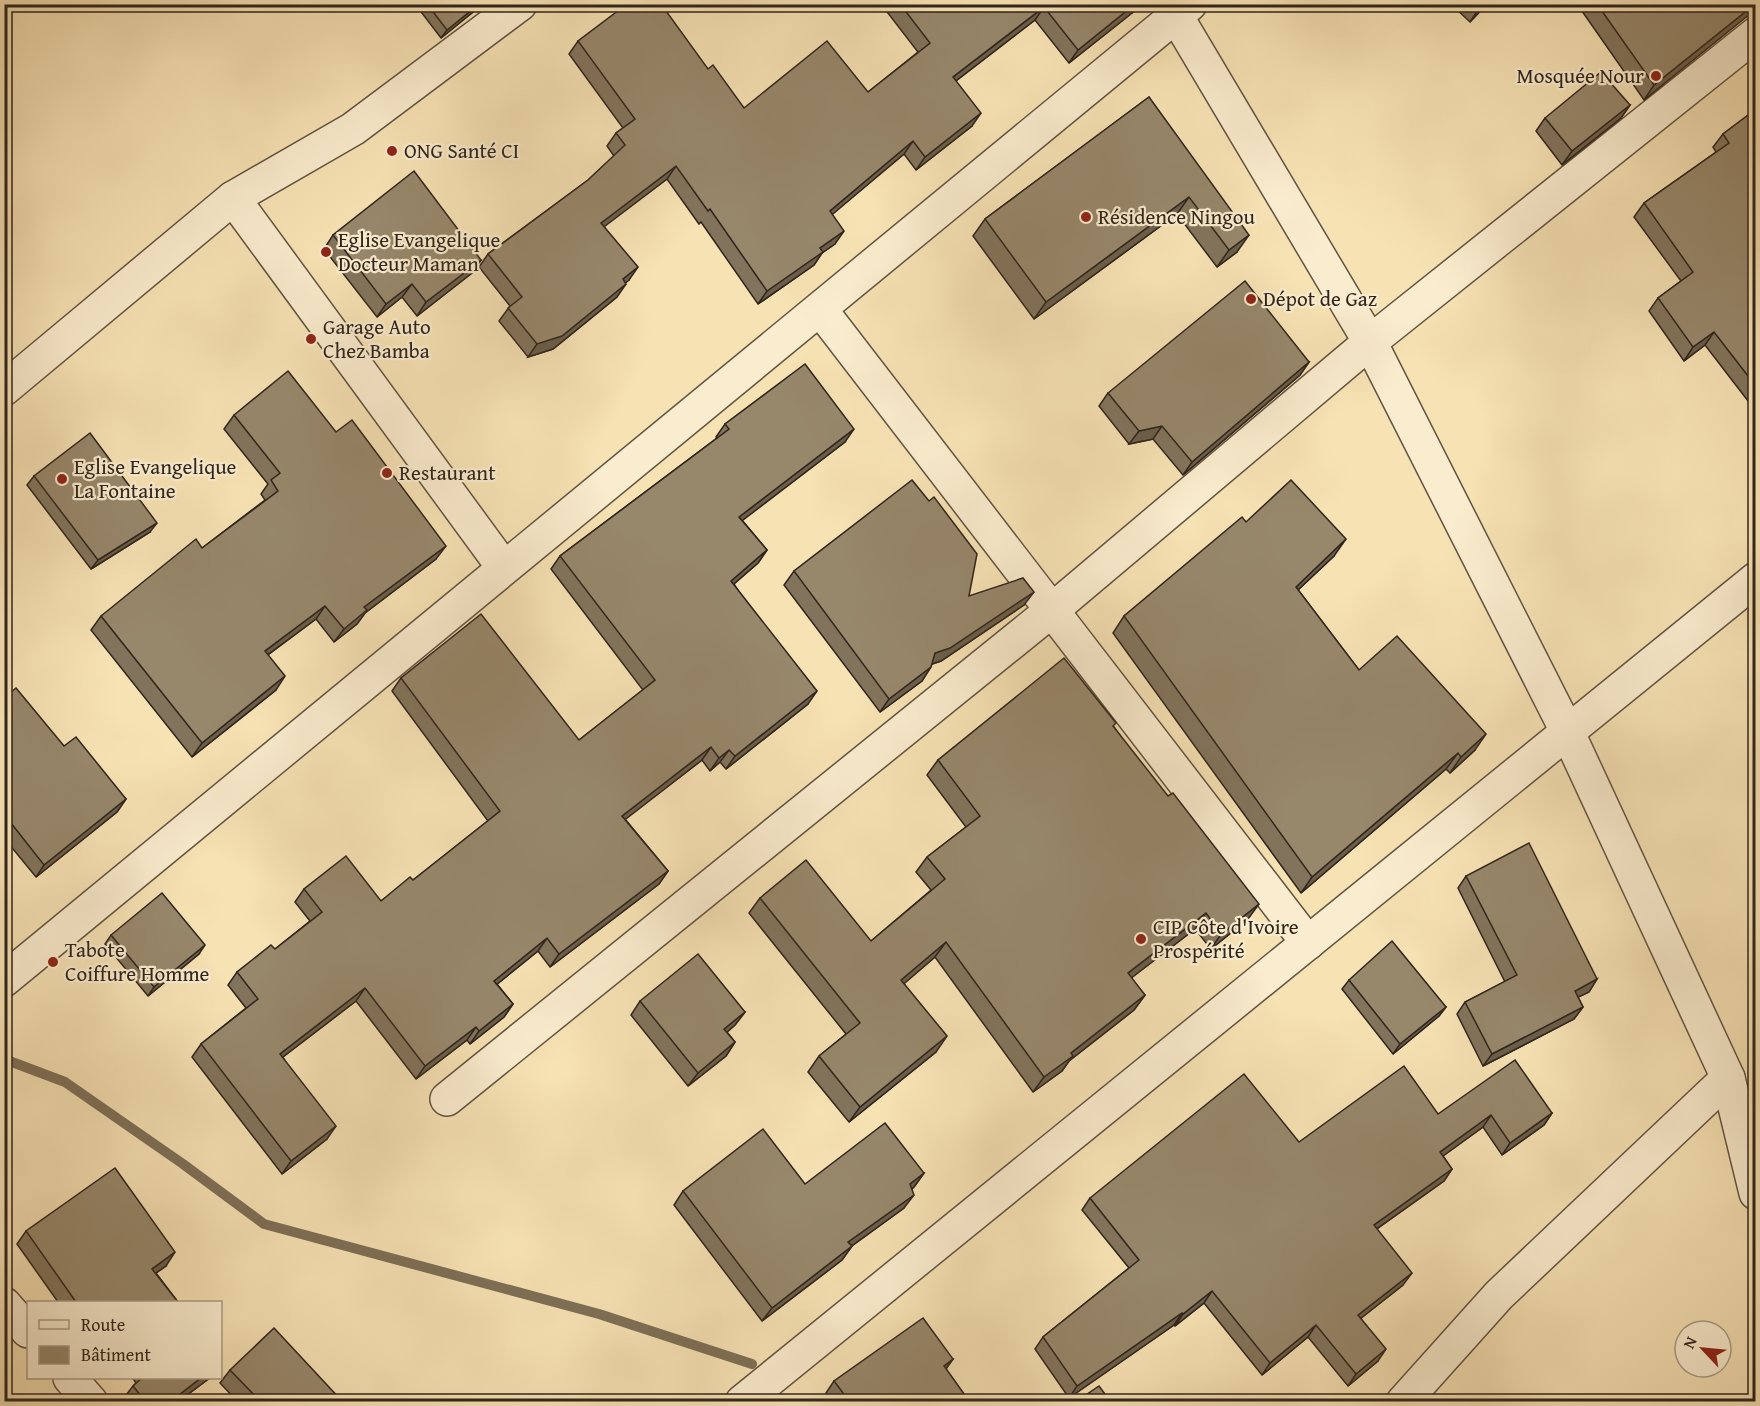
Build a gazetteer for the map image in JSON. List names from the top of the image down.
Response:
{
  "places": [
    "Mosquée Nour",
    "ONG Santé CI",
    "Résidence Ningou",
    "Eglise Evangelique Docteur Maman",
    "Dépot de Gaz",
    "Garage Auto Chez Bamba",
    "Restaurant",
    "Eglise Evangelique La Fontaine",
    "CIP Côte d'Ivoire Prospérité",
    "Tabote Coiffure Homme"
  ],
  "legend": ["Route", "Bâtiment"],
  "north": "top left"
}
